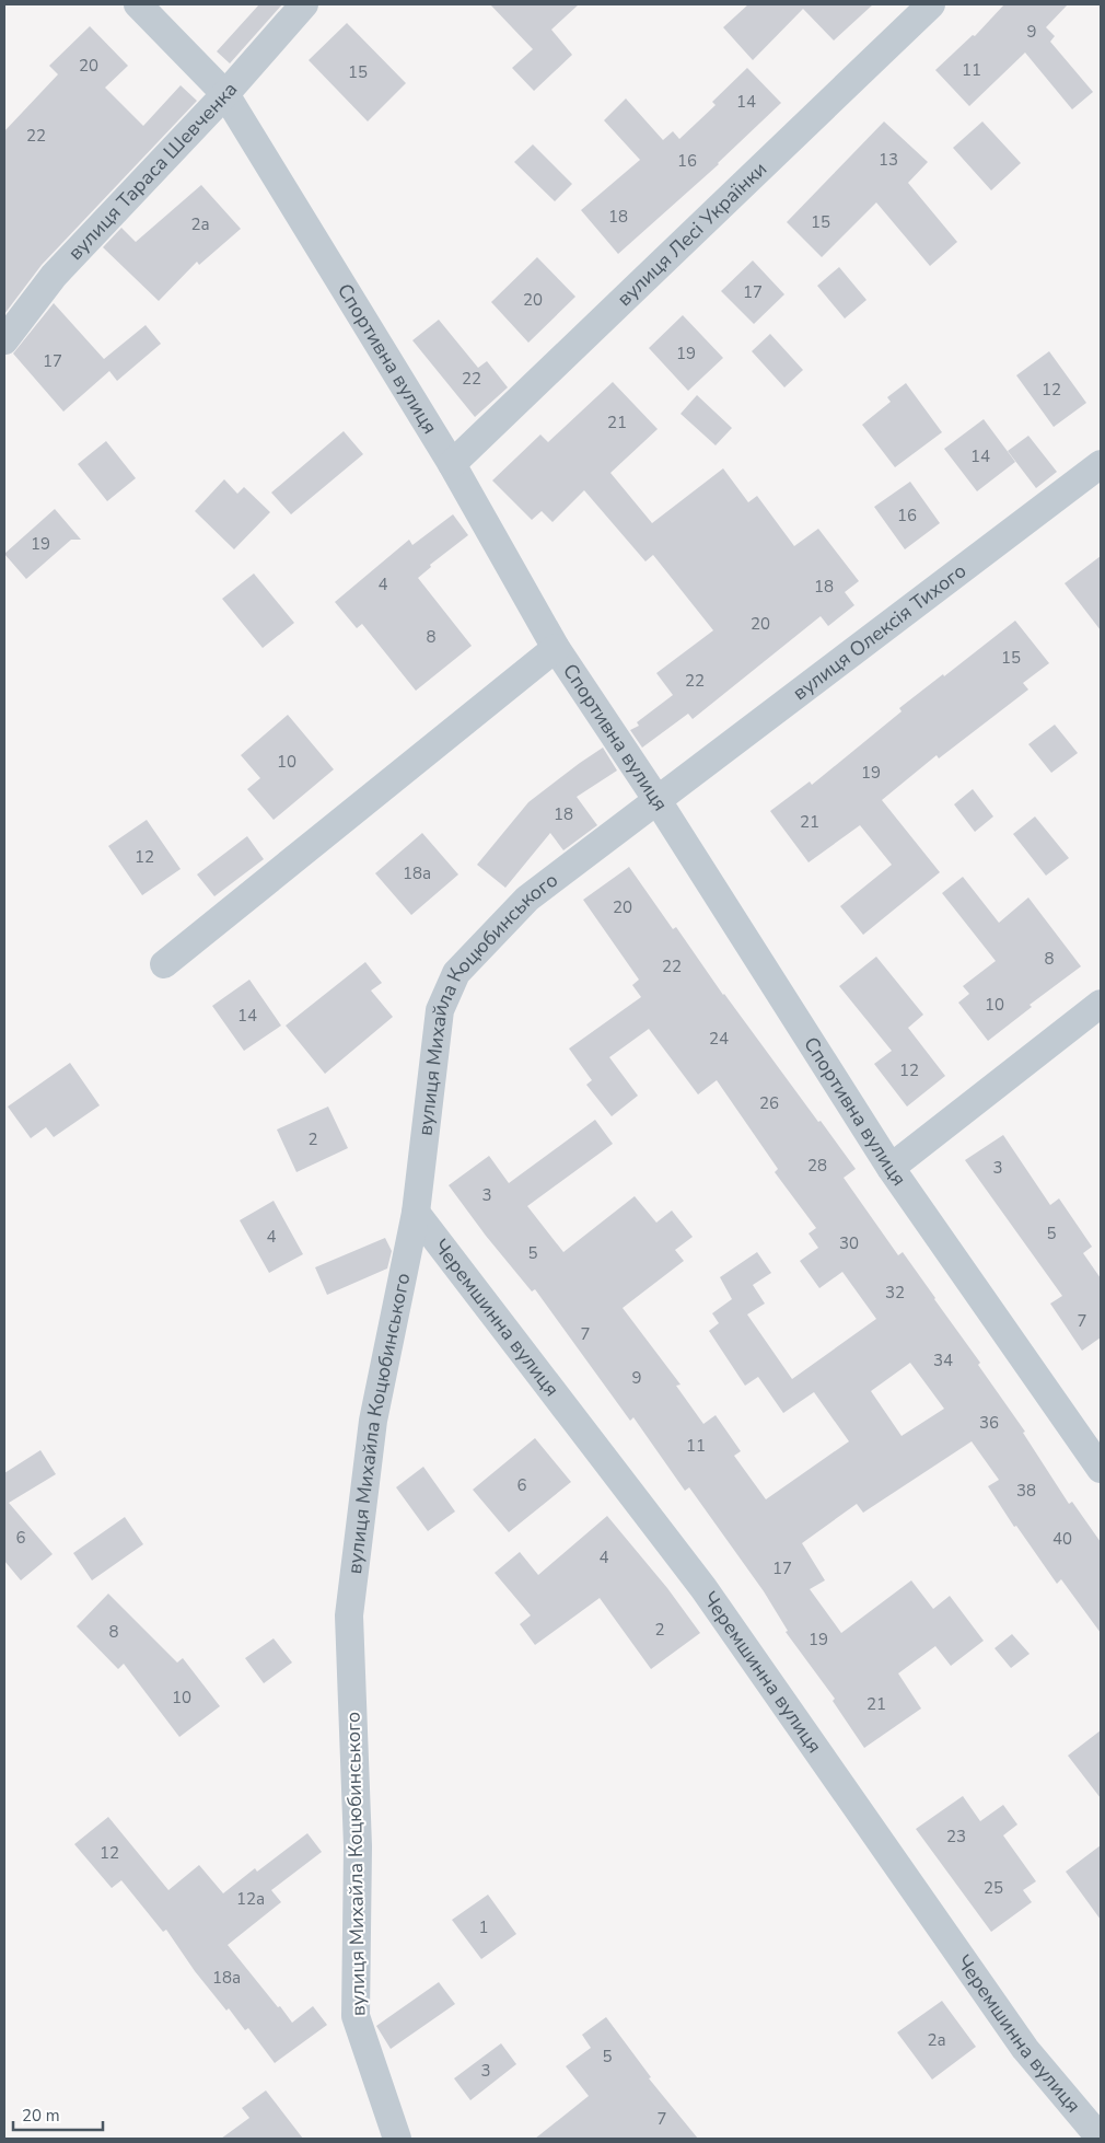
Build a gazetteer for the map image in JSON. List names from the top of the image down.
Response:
{
  "streets": {
    "street": [
      "вулиця Тараса Шевченка",
      "вулиця Лесі Українки",
      "Спортивна вулиця",
      "вулиця Олексія Тихого",
      "вулиця Михайла Коцюбинського",
      "Черемшинна вулиця"
    ]
  },
  "crossings": [
    ["вулиця Тараса Шевченка", "Спортивна вулиця"],
    ["вулиця Лесі Українки", "Спортивна вулиця"],
    ["Спортивна вулиця", "вулиця Олексія Тихого"],
    ["Спортивна вулиця", "вулиця Михайла Коцюбинського"],
    ["вулиця Олексія Тихого", "вулиця Михайла Коцюбинського"],
    ["вулиця Михайла Коцюбинського", "Черемшинна вулиця"]
  ],
  "house_numbers": [
    "9",
    "20",
    "11",
    "15",
    "14",
    "22",
    "13",
    "16",
    "18",
    "15",
    "2а",
    "17",
    "20",
    "19",
    "17",
    "22",
    "12",
    "21",
    "14",
    "16",
    "19",
    "4",
    "18",
    "20",
    "8",
    "15",
    "22",
    "10",
    "19",
    "18",
    "21",
    "12",
    "18а",
    "20",
    "8",
    "22",
    "10",
    "14",
    "24",
    "12",
    "26",
    "2",
    "28",
    "3",
    "3",
    "5",
    "4",
    "30",
    "5",
    "32",
    "7",
    "7",
    "34",
    "9",
    "36",
    "11",
    "6",
    "38",
    "6",
    "40",
    "4",
    "17",
    "2",
    "8",
    "19",
    "10",
    "21",
    "23",
    "12",
    "25",
    "12а",
    "1",
    "18а",
    "2а",
    "5",
    "3",
    "7"
  ],
  "scale_bar": "20 m"
}
